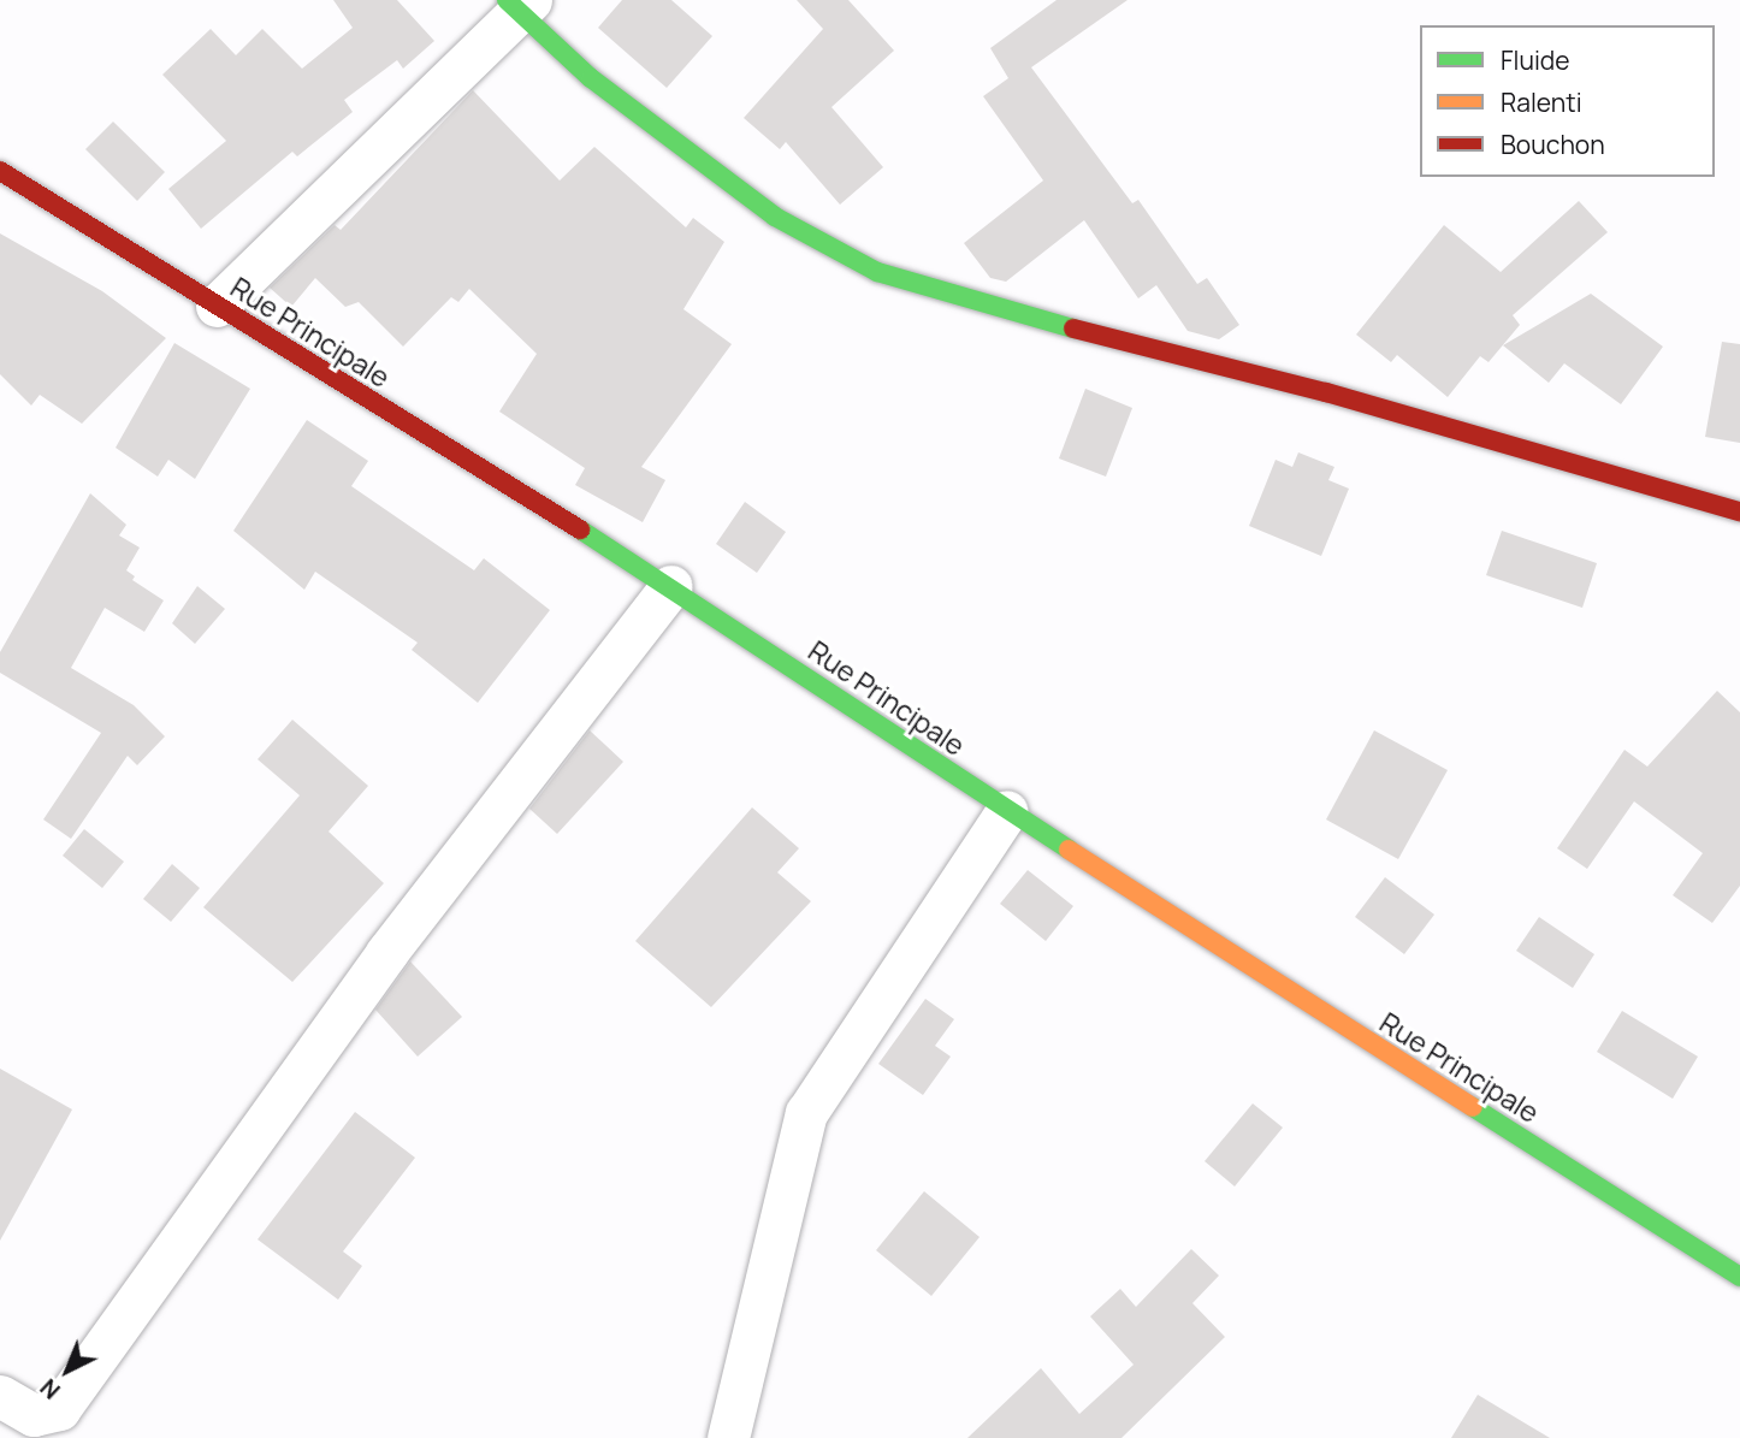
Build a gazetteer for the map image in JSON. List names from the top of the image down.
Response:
{
  "streets": {
    "main road": ["Rue Principale"]
  },
  "legend": ["Fluide", "Ralenti", "Bouchon"],
  "north": "bottom left"
}
